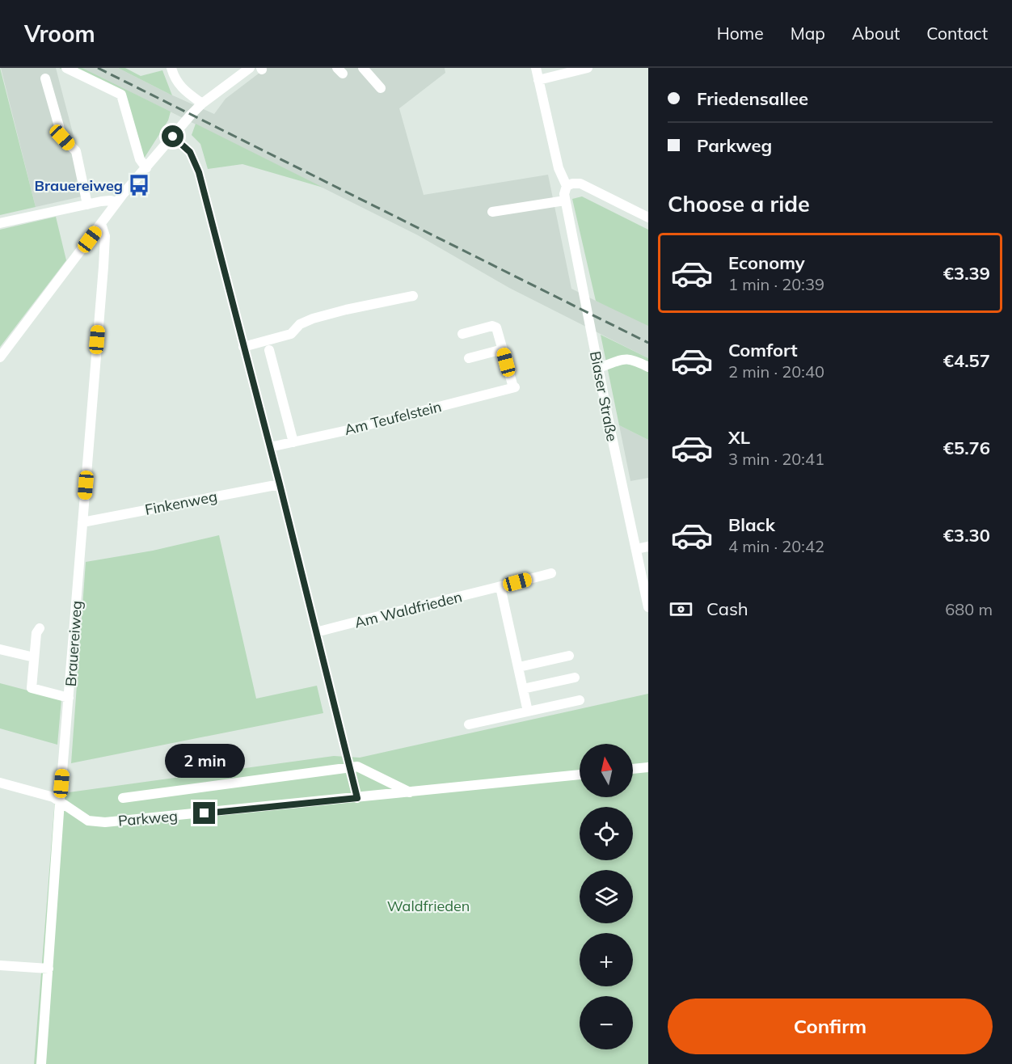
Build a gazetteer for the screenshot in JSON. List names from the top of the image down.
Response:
{
  "streets": {
    "street": [
      "Biaser Straße",
      "Am Teufelstein",
      "Finkenweg",
      "Am Waldfrieden",
      "Brauereiweg",
      "Parkweg"
    ]
  },
  "crossings": [
    ["Finkenweg", "Brauereiweg"],
    ["Brauereiweg", "Parkweg"]
  ],
  "parks": ["Waldfrieden"],
  "places": {
    "bus stop": ["Brauereiweg"]
  },
  "north": "top",
  "page": {
    "header": "Vroom",
    "nav": [
      "Home",
      "Map",
      "About",
      "Contact"
    ],
    "banner": ["Friedensallee", "Parkweg"],
    "heading": "Choose a ride",
    "list": [
      {
        "name": "Economy",
        "note": "1 min · 20:39",
        "value": "€3.39"
      },
      {
        "name": "Comfort",
        "note": "2 min · 20:40",
        "value": "€4.57"
      },
      {
        "name": "XL",
        "note": "3 min · 20:41",
        "value": "€5.76"
      },
      {
        "name": "Black",
        "note": "4 min · 20:42",
        "value": "€3.30"
      }
    ],
    "pay": ["Cash", "680 m"],
    "map_buttons": ["+", "−"],
    "bubble": "2 min",
    "buttons": "Confirm"
  }
}
